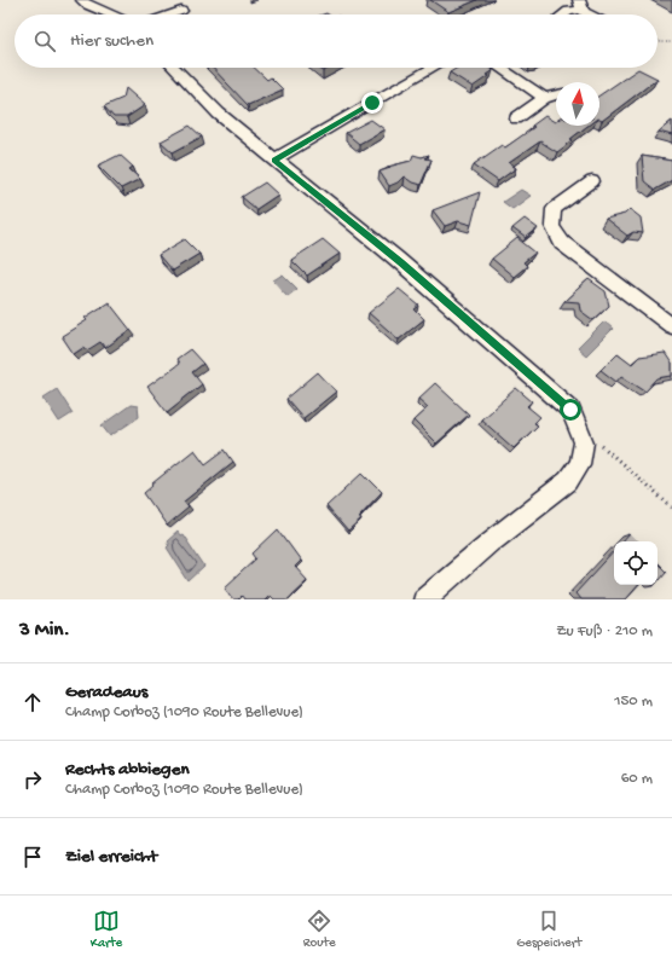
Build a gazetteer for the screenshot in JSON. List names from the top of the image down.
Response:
{
  "north": "top",
  "page": {
    "search": "Hier suchen",
    "heading": ["3 Min.", "Zu Fuß · 210 m"],
    "list": [
      ["Geradeaus", "Champ Corboz (1090 Route Bellevue)", "150 m"],
      ["Rechts abbiegen", "Champ Corboz (1090 Route Bellevue)", "60 m"],
      "Ziel erreicht"
    ],
    "nav": ["Karte", "Route", "Gespeichert"]
  }
}
